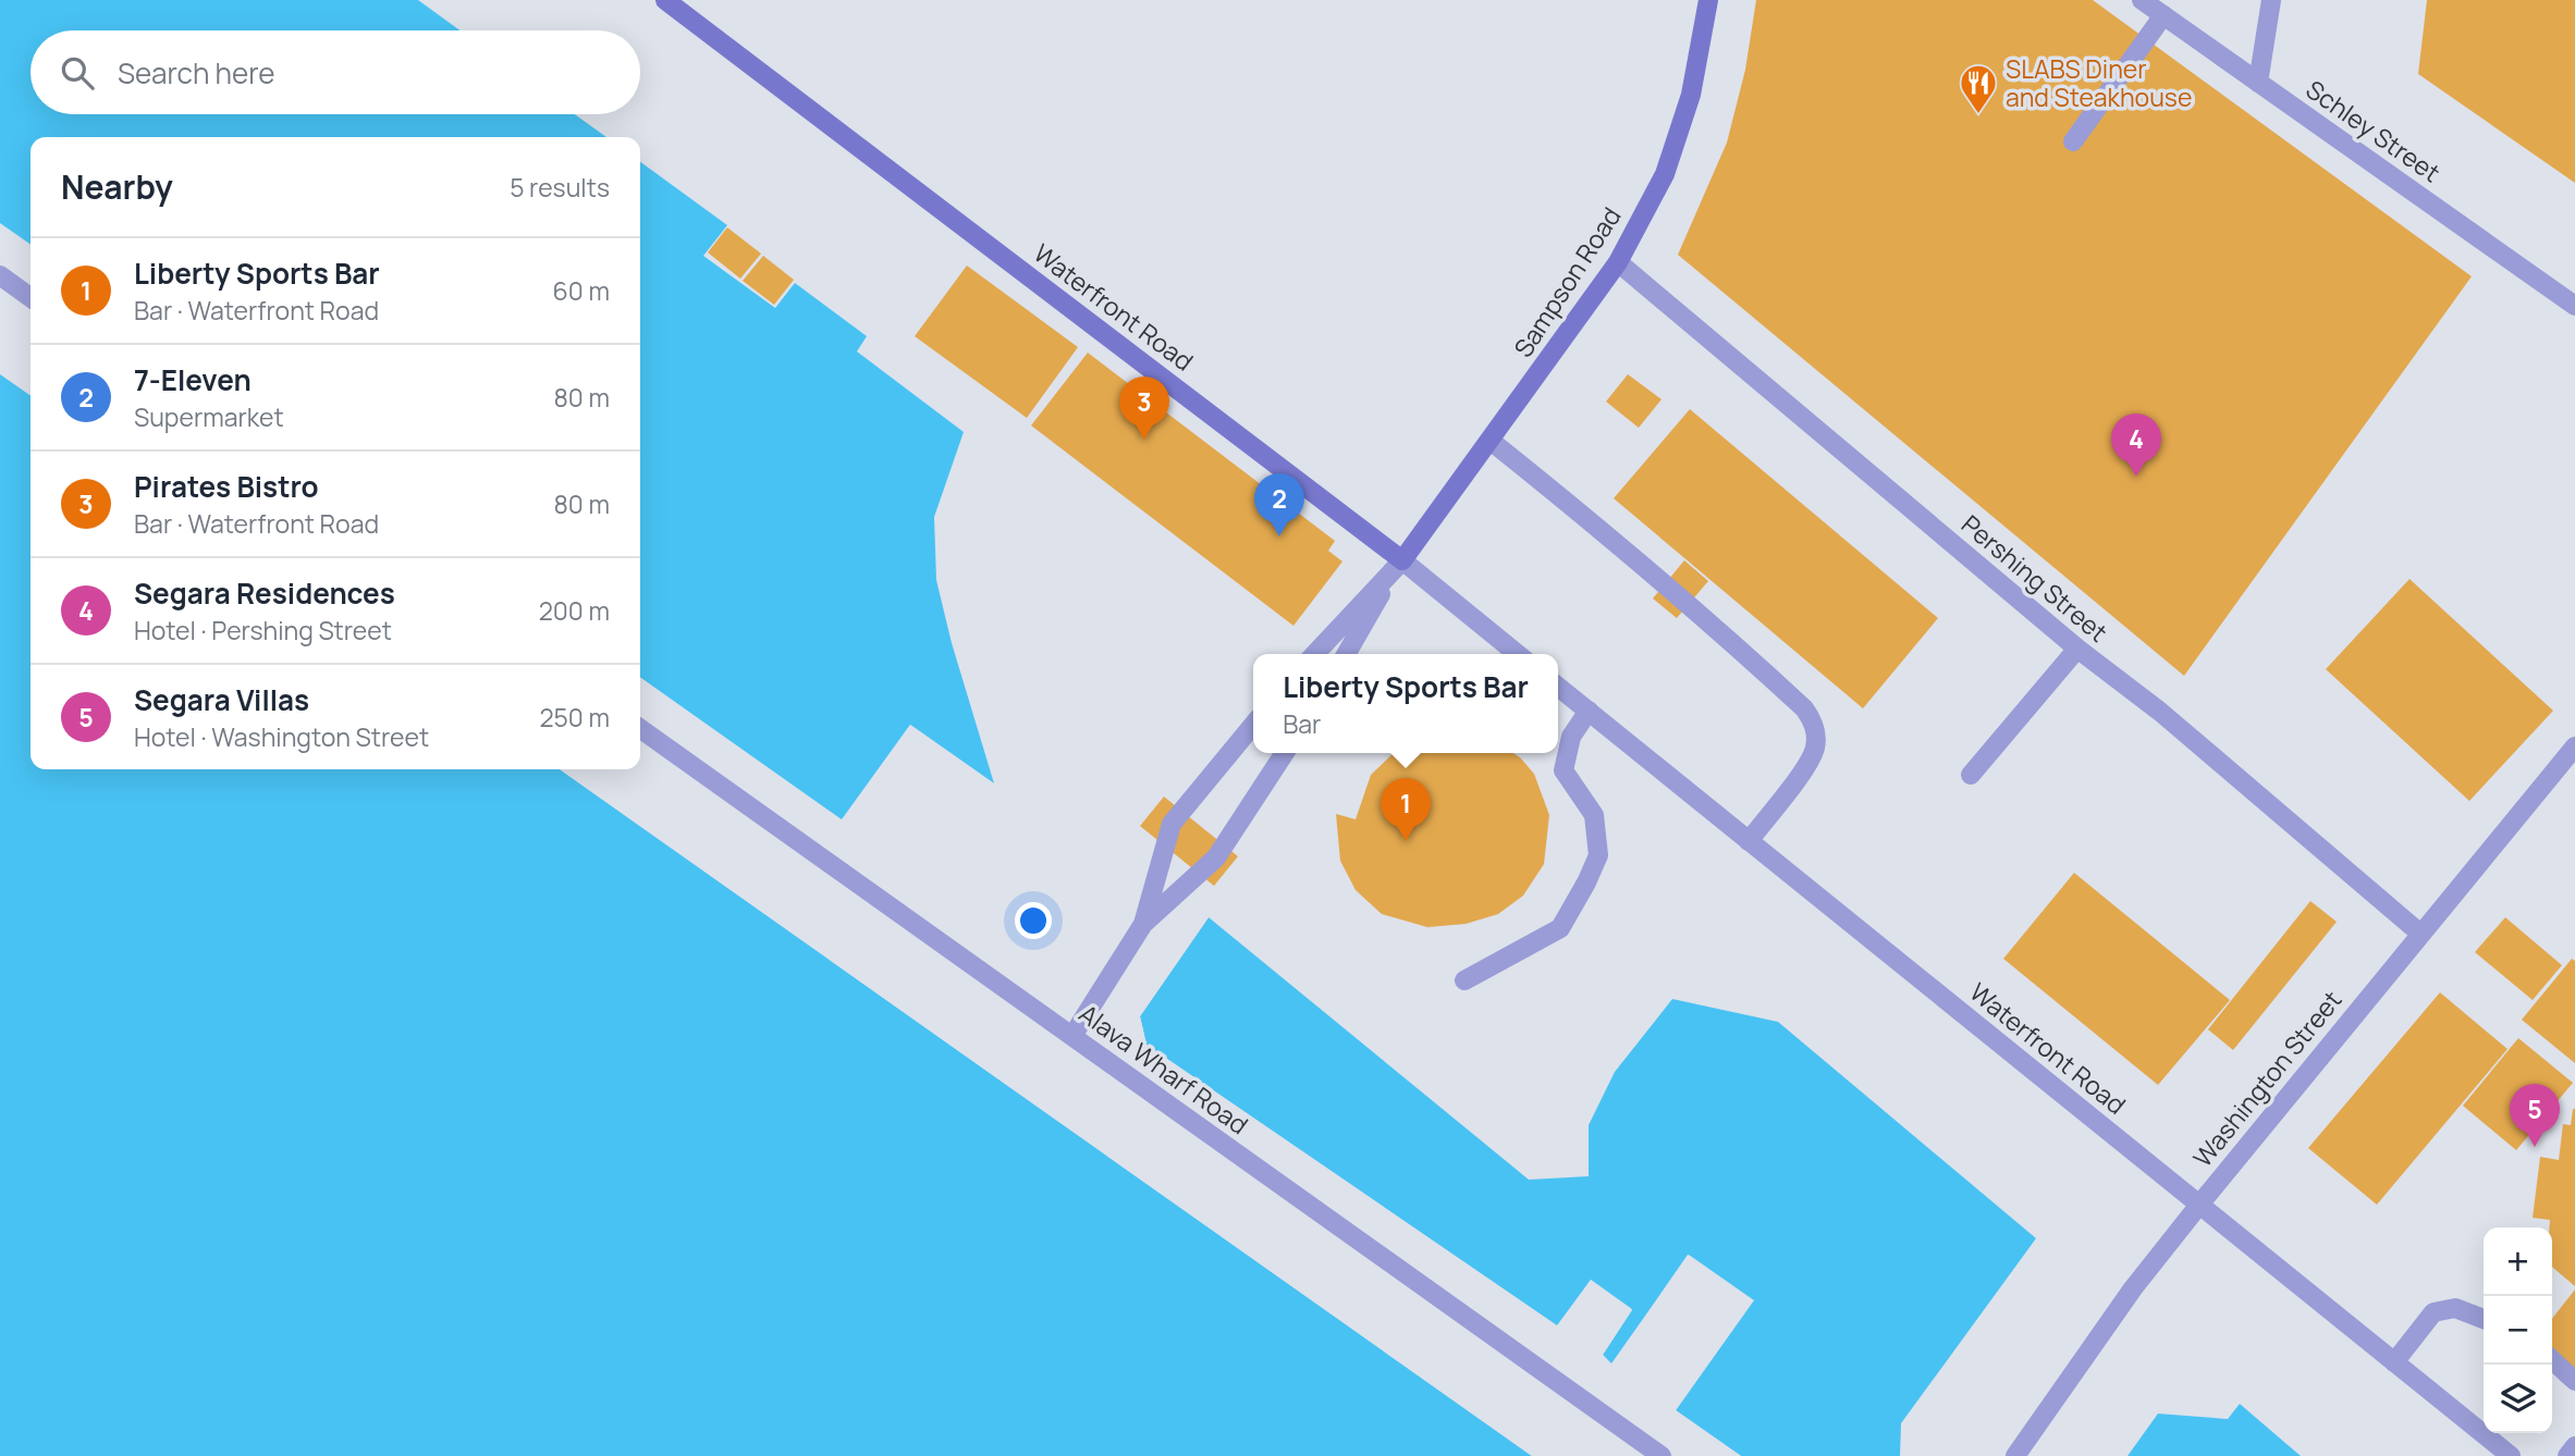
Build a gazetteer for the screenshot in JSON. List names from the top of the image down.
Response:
{
  "streets": {
    "main road": ["Sampson Road", "Waterfront Road"],
    "street": [
      "Schley Street",
      "Pershing Street",
      "Alava Wharf Road",
      "Washington Street"
    ]
  },
  "crossings": [
    ["Sampson Road", "Waterfront Road"],
    ["Sampson Road", "Pershing Street"],
    ["Waterfront Road", "Washington Street"],
    ["Pershing Street", "Washington Street"]
  ],
  "places": {
    "restaurant": ["SLABS Diner and Steakhouse"]
  },
  "page": {
    "search": "Search here",
    "heading": ["Nearby", "5 results"],
    "list": [
      {
        "mark": "1",
        "name": "Liberty Sports Bar",
        "note": "Bar · Waterfront Road",
        "value": "60 m"
      },
      {
        "mark": "2",
        "name": "7-Eleven",
        "note": "Supermarket",
        "value": "80 m"
      },
      {
        "mark": "3",
        "name": "Pirates Bistro",
        "note": "Bar · Waterfront Road",
        "value": "80 m"
      },
      {
        "mark": "4",
        "name": "Segara Residences",
        "note": "Hotel · Pershing Street",
        "value": "200 m"
      },
      {
        "mark": "5",
        "name": "Segara Villas",
        "note": "Hotel · Washington Street",
        "value": "250 m"
      }
    ],
    "pins": [
      "3",
      "4",
      "2",
      "1",
      "5"
    ],
    "popup": ["Liberty Sports Bar", "Bar"],
    "map_buttons": ["+", "−"]
  }
}
